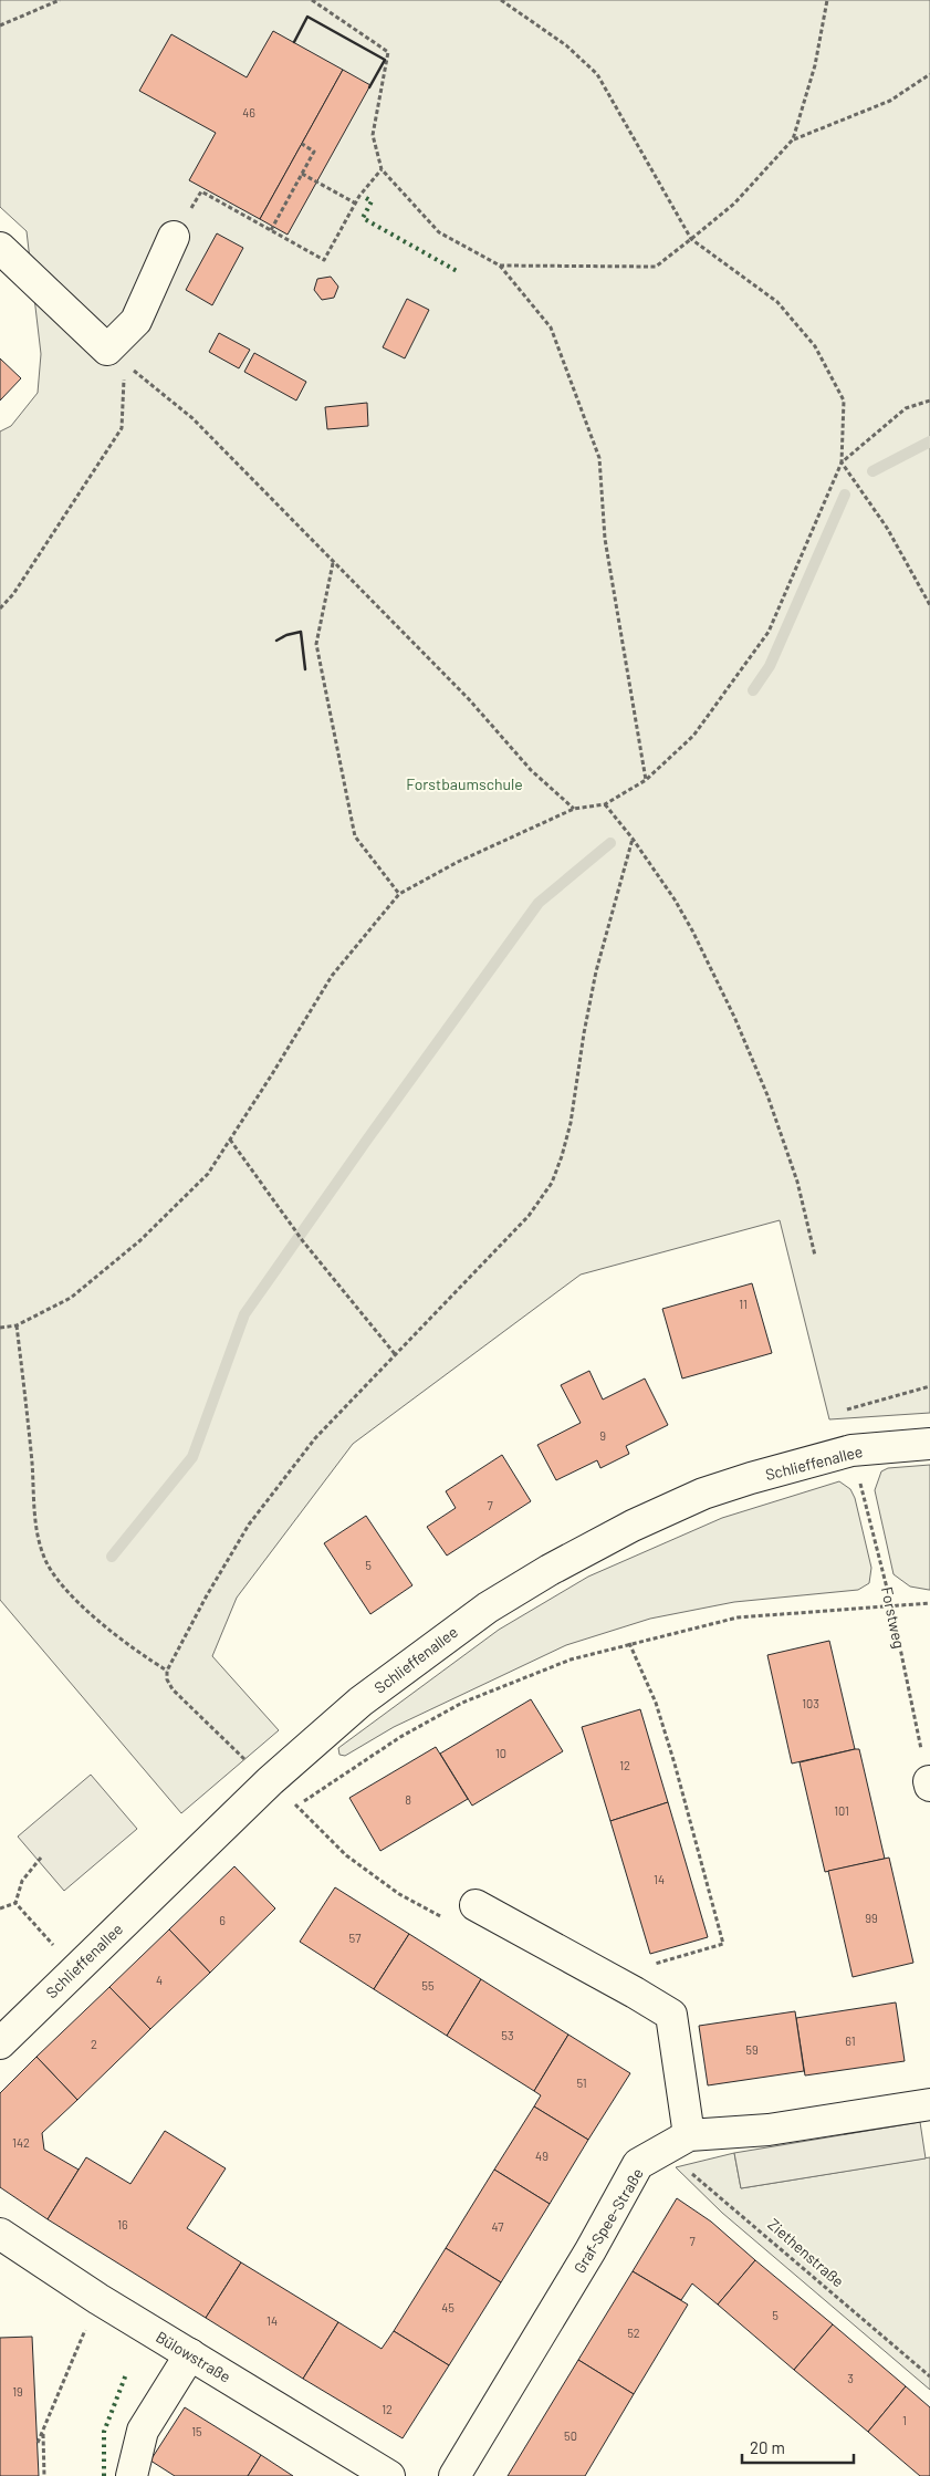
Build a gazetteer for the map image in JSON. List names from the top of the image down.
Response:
{
  "streets": {
    "street": ["Schlieffenallee", "Graf-Spee-Straße", "Bülowstraße"],
    "path": ["Forstweg", "Ziethenstraße"]
  },
  "crossings": [
    ["Schlieffenallee", "Forstweg"],
    ["Graf-Spee-Straße", "Ziethenstraße"]
  ],
  "parks": ["Forstbaumschule"],
  "house_numbers": [
    "46",
    "11",
    "9",
    "7",
    "5",
    "103",
    "10",
    "12",
    "8",
    "101",
    "14",
    "99",
    "6",
    "57",
    "4",
    "55",
    "53",
    "61",
    "2",
    "59",
    "51",
    "142",
    "49",
    "16",
    "47",
    "7",
    "45",
    "5",
    "14",
    "52",
    "3",
    "19",
    "12",
    "1",
    "15",
    "50"
  ],
  "scale_bar": "20 m"
}
